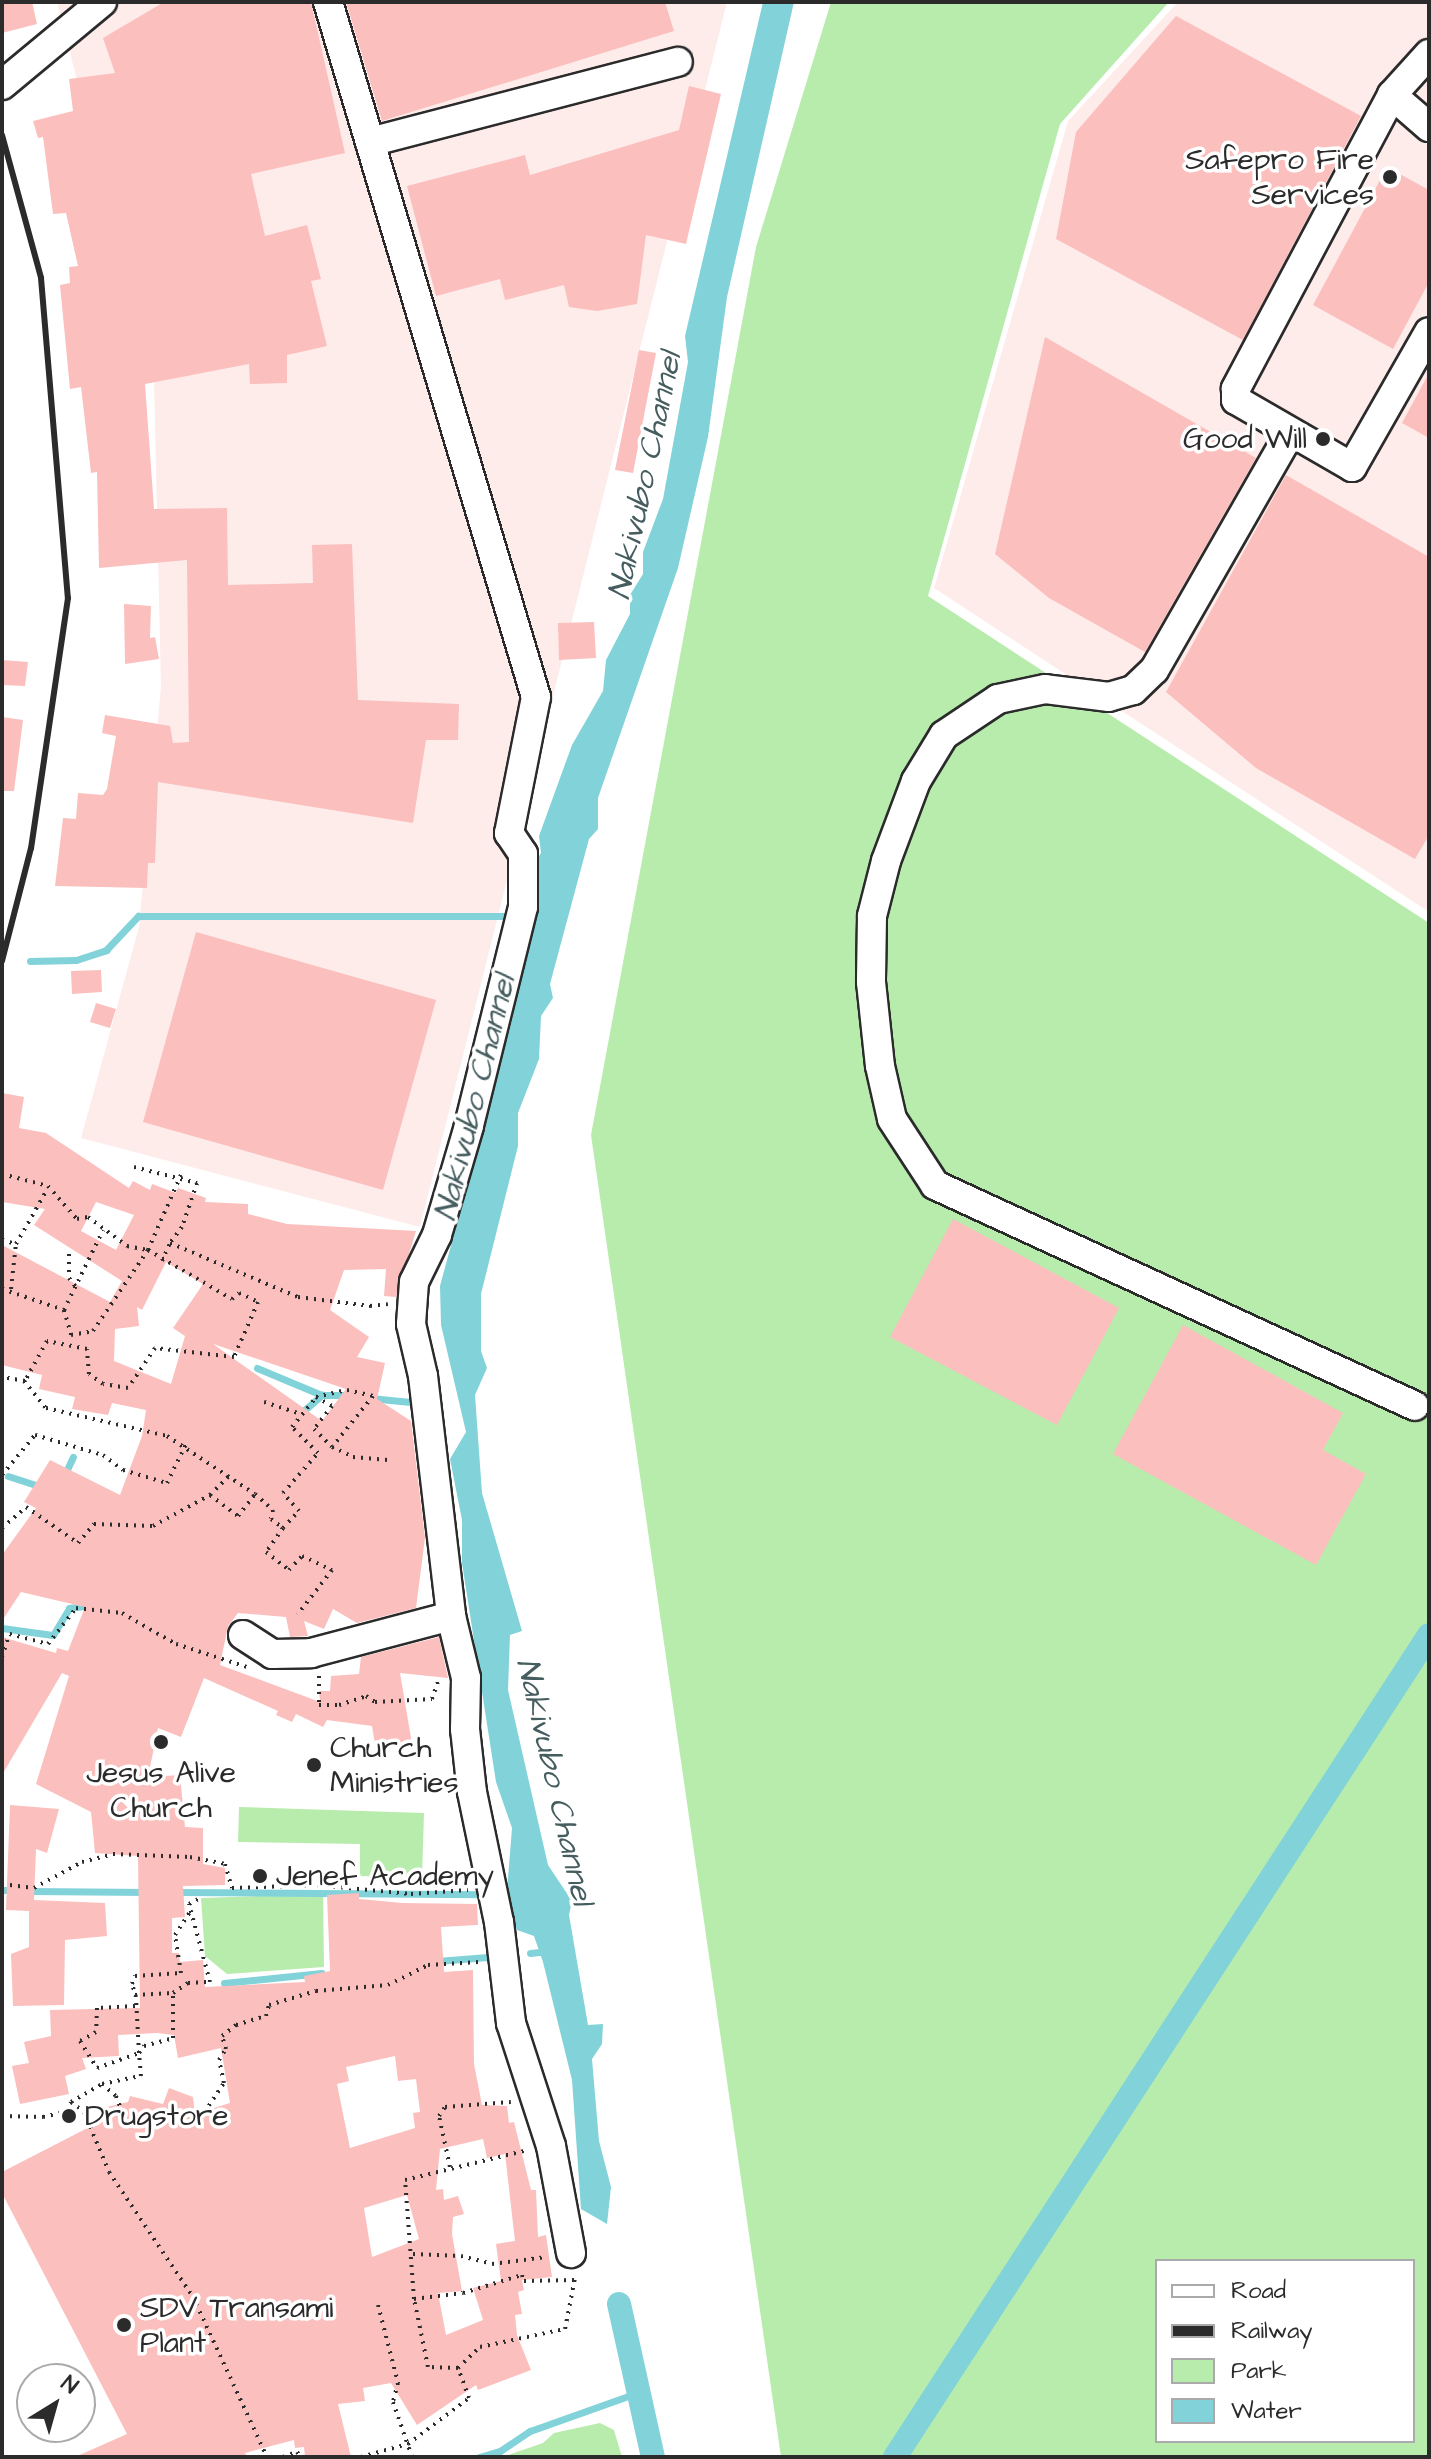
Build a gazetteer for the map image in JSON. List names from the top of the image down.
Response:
{
  "water": ["Nakivubo Channel"],
  "places": [
    "Safepro Fire Services",
    "Good Will",
    "Jesus Alive Church",
    "Church Ministries",
    "Jenef Academy",
    "Drugstore",
    "SDV Transami Plant"
  ],
  "legend": [
    "Road",
    "Railway",
    "Park",
    "Water"
  ],
  "north": "top right"
}
